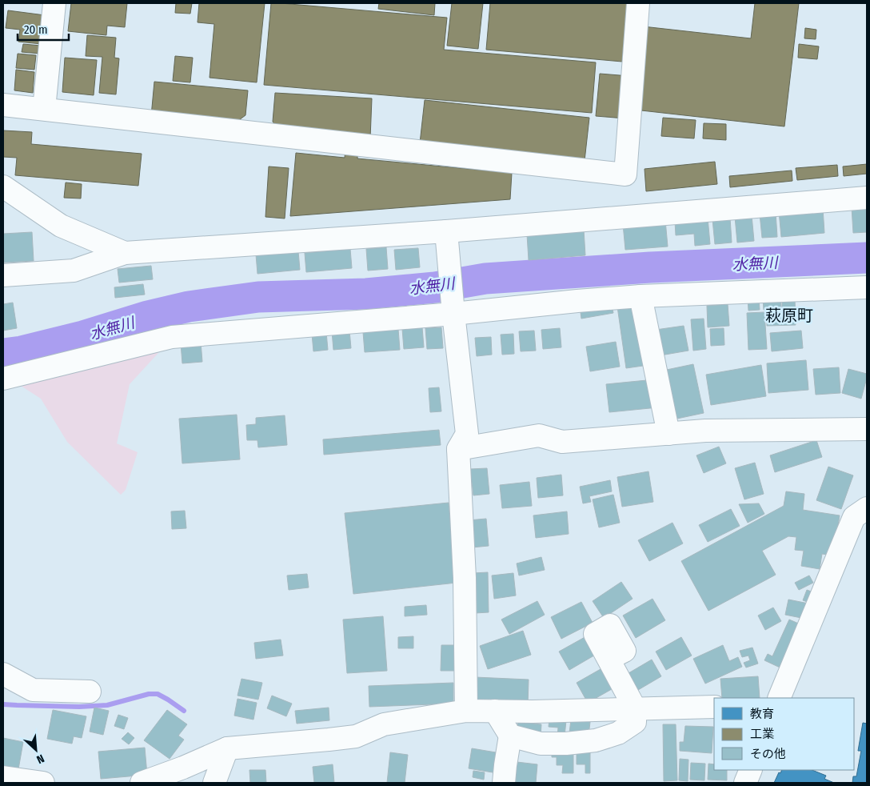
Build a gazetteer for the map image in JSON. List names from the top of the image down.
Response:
{
  "districts": ["萩原町"],
  "water": ["水無川"],
  "legend": ["教育", "工業", "その他"],
  "scale_bar": "20 m",
  "north": "bottom right"
}
